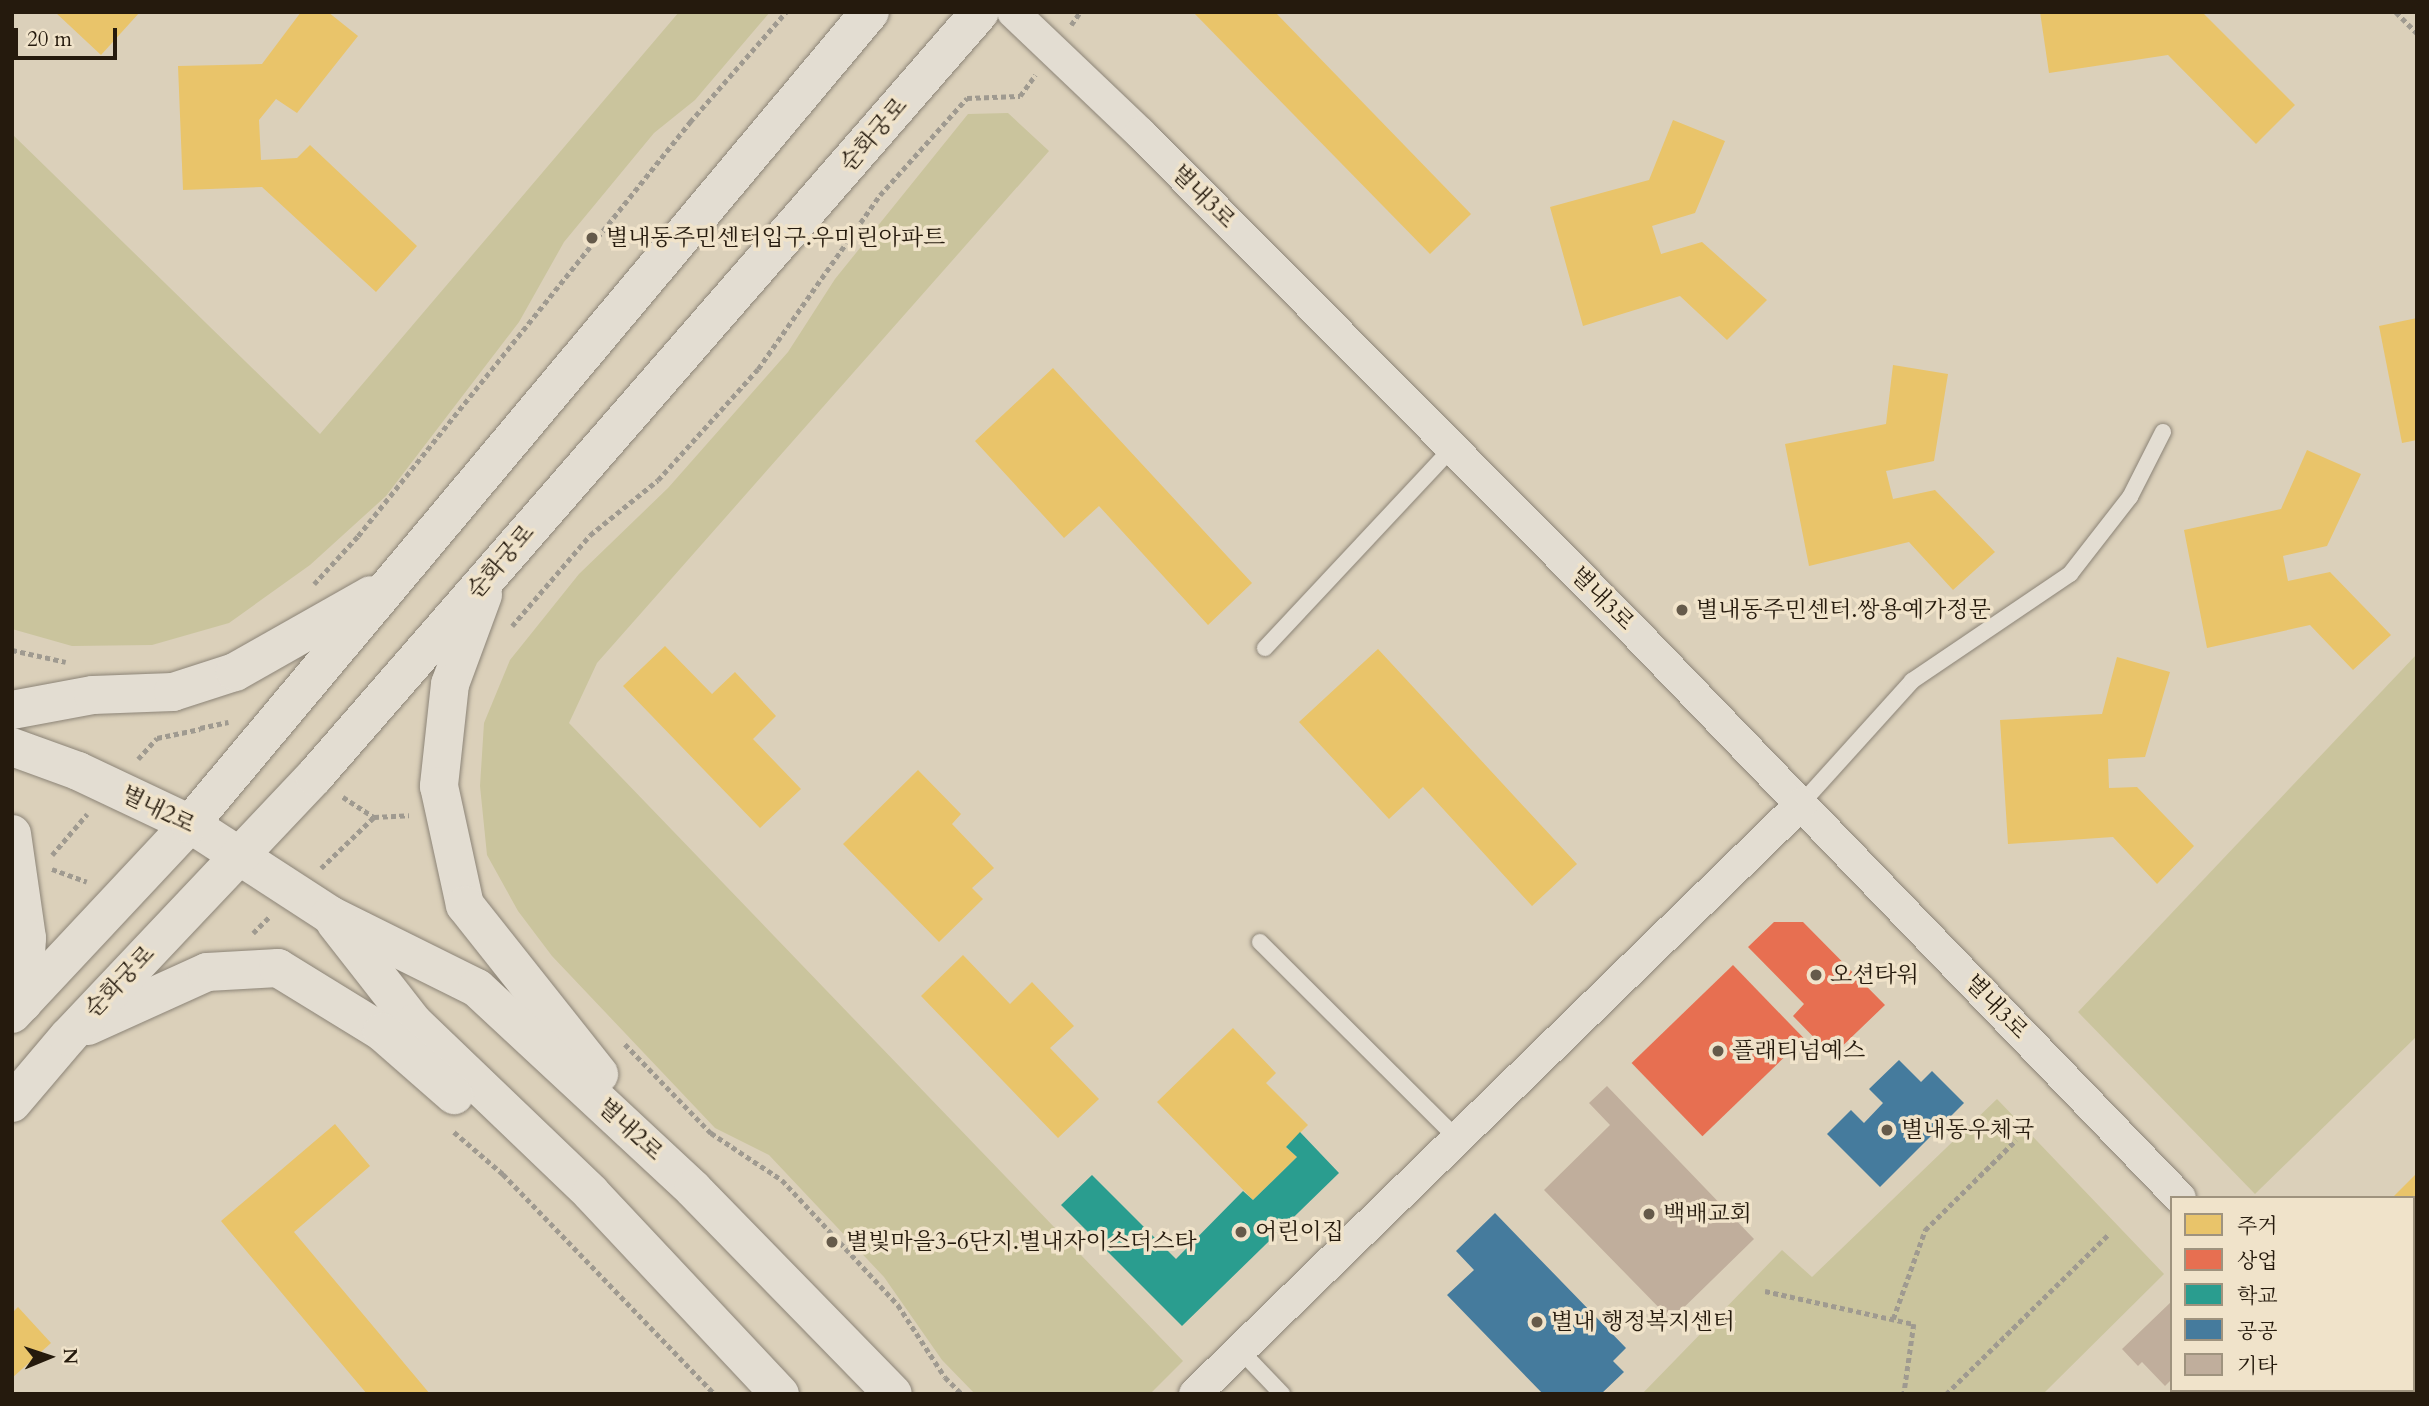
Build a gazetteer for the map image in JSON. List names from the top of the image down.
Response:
{
  "streets": {
    "street": ["순화궁로", "별내3로", "별내2로"]
  },
  "crossings": [
    ["순화궁로", "별내2로"]
  ],
  "places": [
    "별내동주민센터입구.우미린아파트",
    "별내동주민센터.쌍용예가정문",
    "오션타워",
    "플래티넘예스",
    "별내동우체국",
    "백배교회",
    "어린이집",
    "별빛마을3-6단지.별내자이스더스타",
    "별내 행정복지센터"
  ],
  "legend": [
    "주거",
    "상업",
    "학교",
    "공공",
    "기타"
  ],
  "scale_bar": "20 m",
  "north": "right"
}
